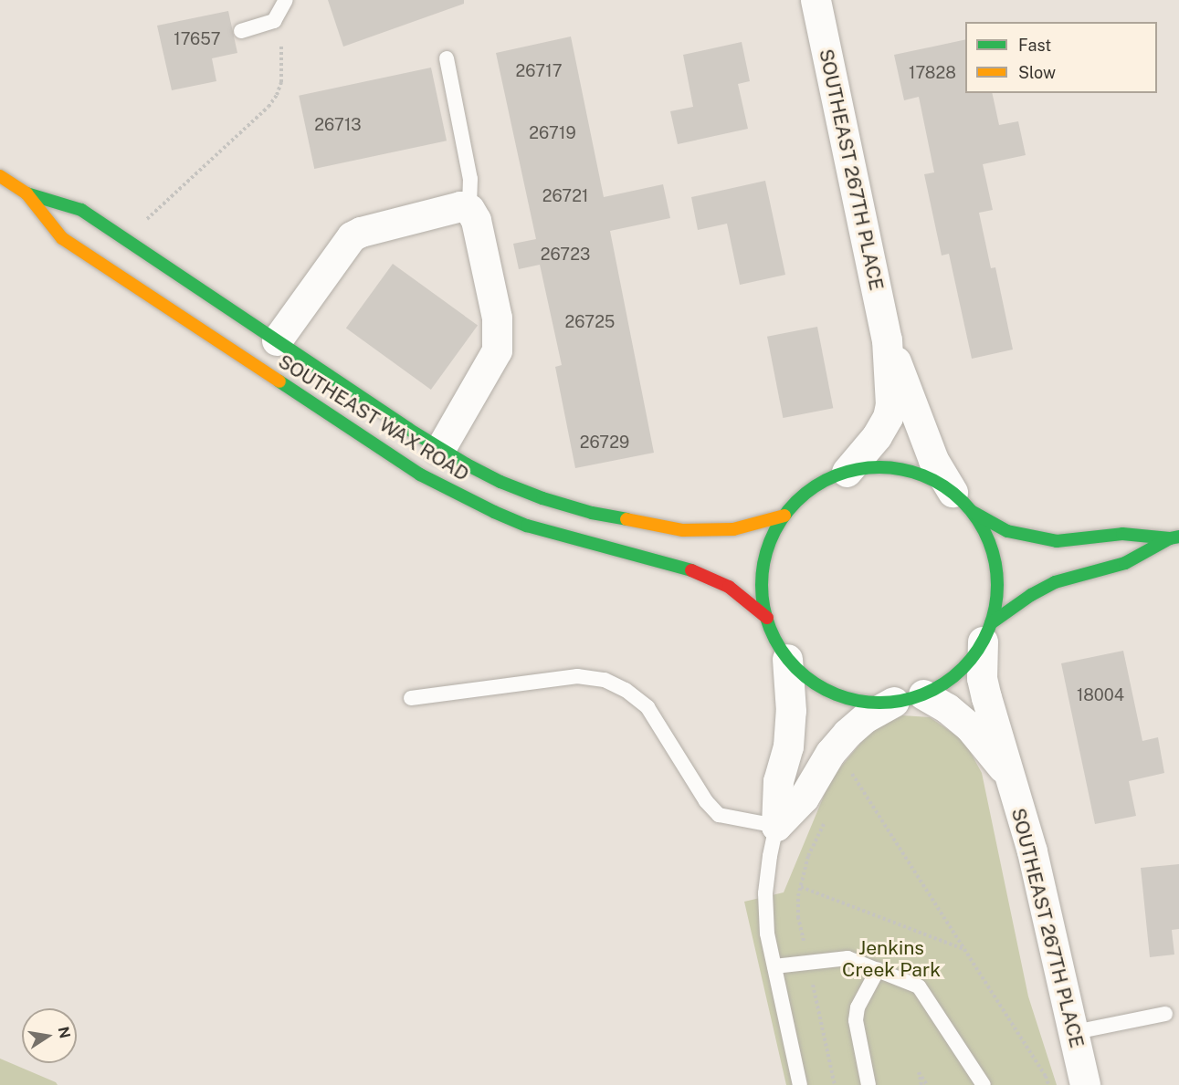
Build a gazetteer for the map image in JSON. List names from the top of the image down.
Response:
{
  "streets": {
    "street": ["SOUTHEAST 267TH PLACE", "SOUTHEAST WAX ROAD"]
  },
  "parks": ["Jenkins Creek Park"],
  "house_numbers": [
    "17657",
    "26717",
    "17828",
    "26713",
    "26719",
    "26721",
    "26723",
    "26725",
    "26729",
    "18004"
  ],
  "legend": ["Fast", "Slow"],
  "north": "right"
}
